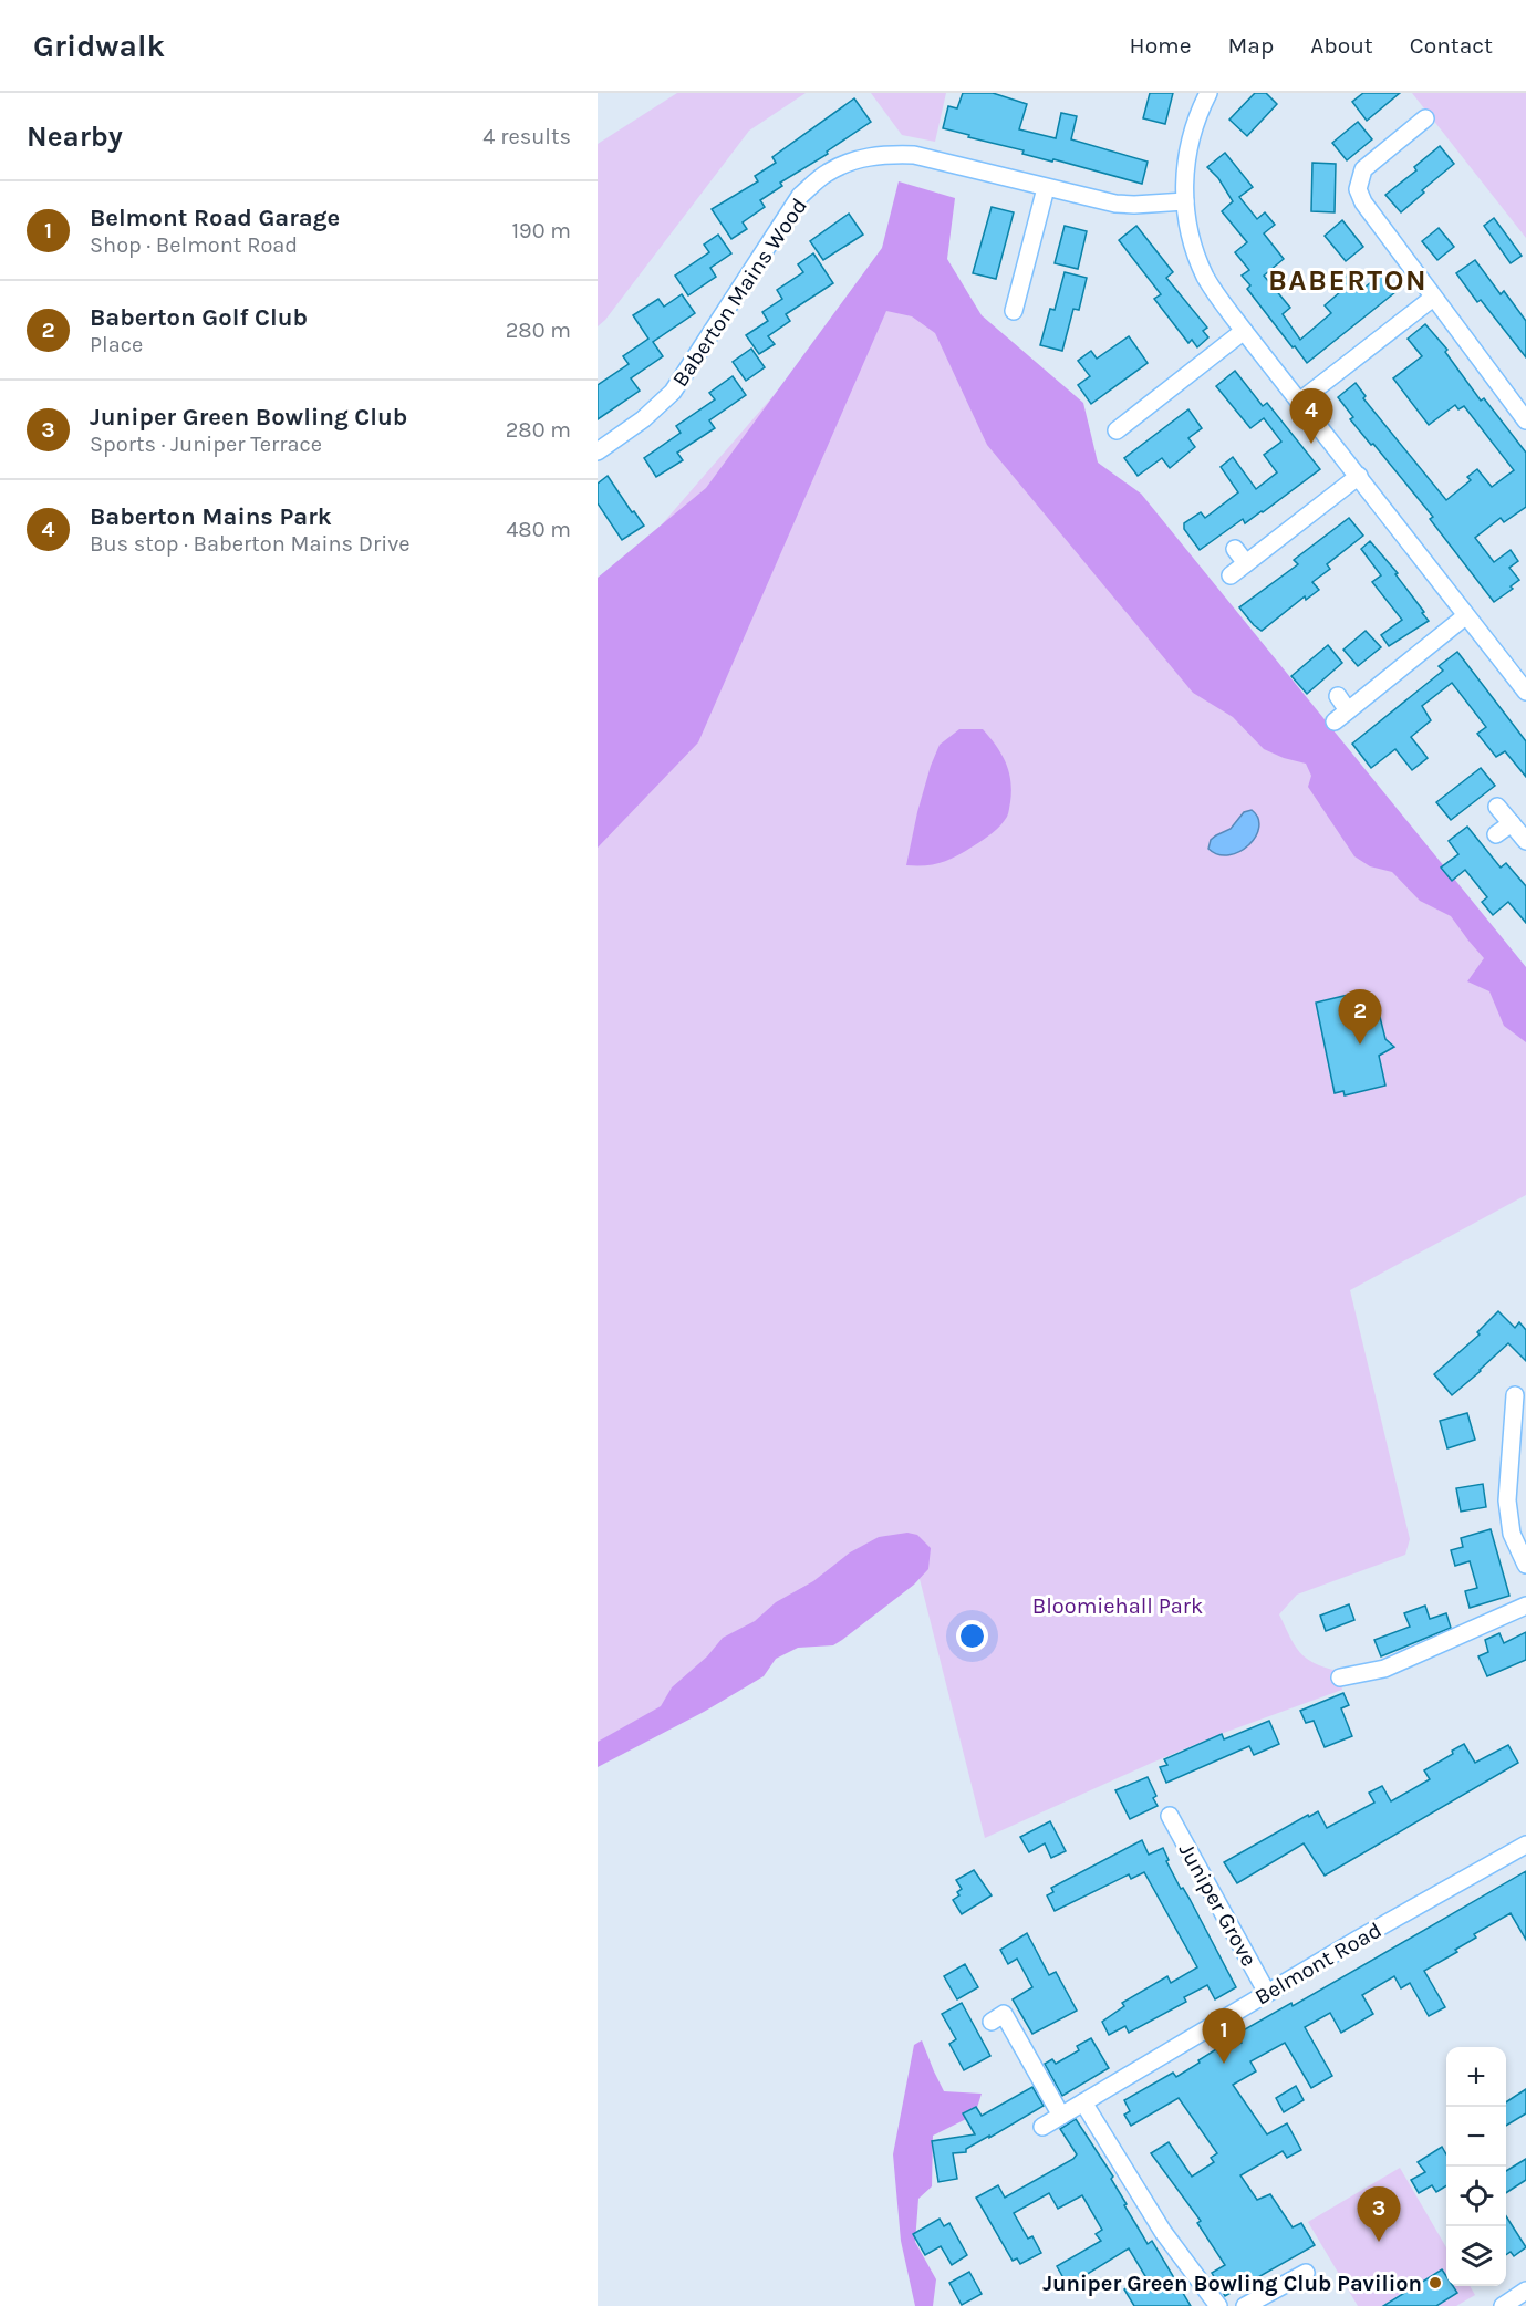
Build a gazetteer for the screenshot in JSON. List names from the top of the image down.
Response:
{
  "streets": {
    "street": ["Baberton Mains Wood", "Juniper Grove", "Belmont Road"]
  },
  "crossings": [
    ["Juniper Grove", "Belmont Road"]
  ],
  "districts": ["BABERTON"],
  "parks": ["Bloomiehall Park"],
  "places": ["Juniper Green Bowling Club Pavilion"],
  "page": {
    "header": "Gridwalk",
    "nav": [
      "Home",
      "Map",
      "About",
      "Contact"
    ],
    "heading": ["Nearby", "4 results"],
    "list": [
      {
        "mark": "1",
        "name": "Belmont Road Garage",
        "note": "Shop · Belmont Road",
        "value": "190 m"
      },
      {
        "mark": "2",
        "name": "Baberton Golf Club",
        "note": "Place",
        "value": "280 m"
      },
      {
        "mark": "3",
        "name": "Juniper Green Bowling Club",
        "note": "Sports · Juniper Terrace",
        "value": "280 m"
      },
      {
        "mark": "4",
        "name": "Baberton Mains Park",
        "note": "Bus stop · Baberton Mains Drive",
        "value": "480 m"
      }
    ],
    "pins": [
      "4",
      "2",
      "1",
      "3"
    ],
    "map_buttons": ["+", "−"]
  }
}
